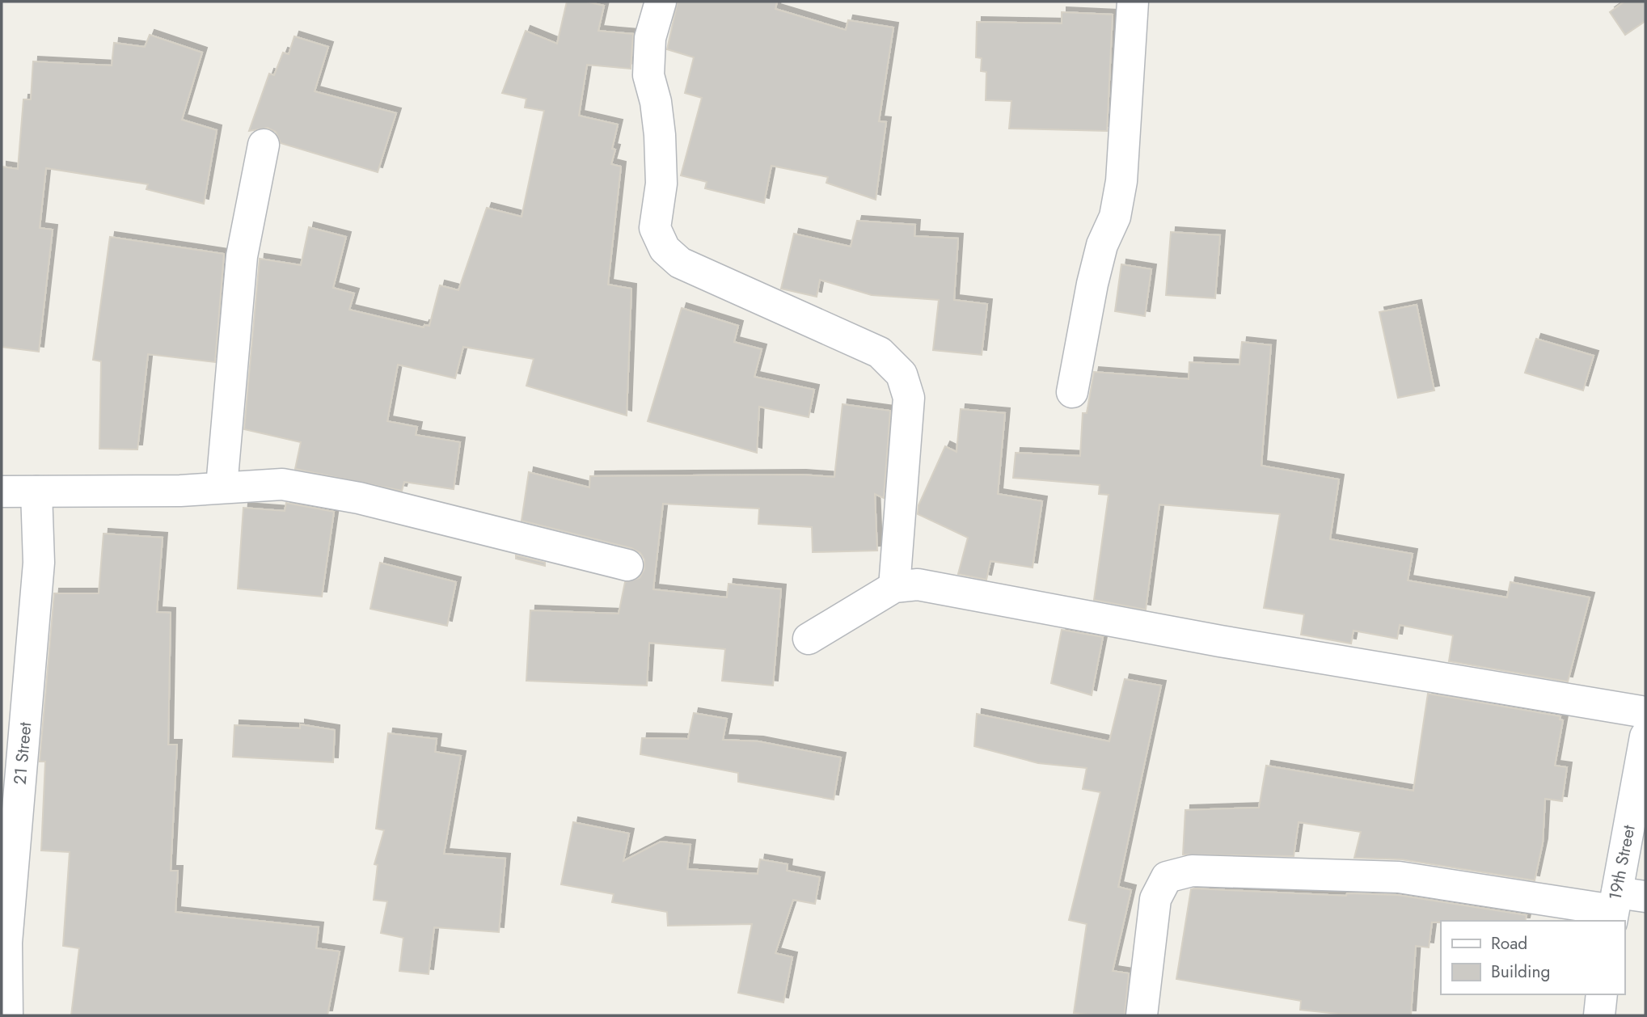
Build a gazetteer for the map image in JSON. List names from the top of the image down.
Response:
{
  "streets": {
    "street": ["21 Street", "19th Street"]
  },
  "legend": ["Road", "Building"]
}
